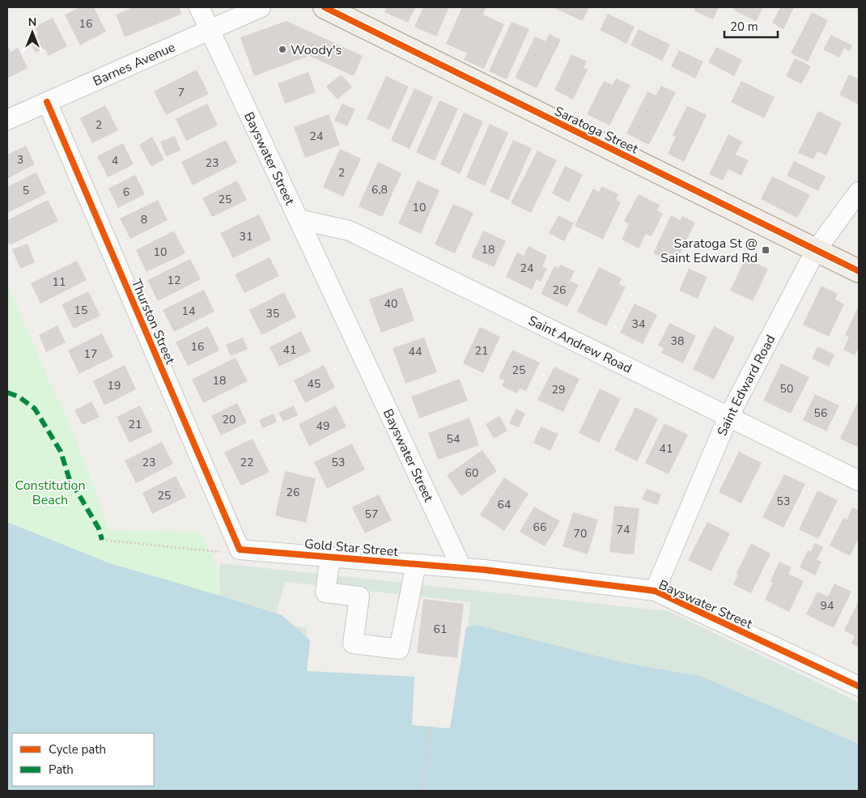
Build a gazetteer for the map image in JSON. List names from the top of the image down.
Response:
{
  "streets": {
    "main road": ["Saratoga Street"],
    "street": [
      "Barnes Avenue",
      "Bayswater Street",
      "Thurston Street",
      "Saint Andrew Road",
      "Saint Edward Road",
      "Gold Star Street"
    ]
  },
  "crossings": [
    ["Barnes Avenue", "Bayswater Street"],
    ["Barnes Avenue", "Thurston Street"],
    ["Saratoga Street", "Saint Edward Road"],
    ["Bayswater Street", "Saint Andrew Road"],
    ["Bayswater Street", "Saint Edward Road"],
    ["Bayswater Street", "Gold Star Street"],
    ["Thurston Street", "Gold Star Street"],
    ["Saint Andrew Road", "Saint Edward Road"]
  ],
  "parks": ["Constitution Beach"],
  "places": {
    "other": ["Woody's"],
    "transit": ["Saratoga St @ Saint Edward Rd"]
  },
  "house_numbers": [
    "16",
    "7",
    "2",
    "24",
    "3",
    "4",
    "23",
    "2",
    "6,8",
    "5",
    "6",
    "25",
    "10",
    "8",
    "31",
    "18",
    "10",
    "24",
    "12",
    "11",
    "26",
    "40",
    "15",
    "14",
    "35",
    "34",
    "38",
    "16",
    "41",
    "21",
    "44",
    "17",
    "25",
    "18",
    "45",
    "19",
    "50",
    "29",
    "56",
    "20",
    "21",
    "49",
    "54",
    "41",
    "23",
    "22",
    "53",
    "60",
    "26",
    "25",
    "53",
    "64",
    "57",
    "66",
    "74",
    "70",
    "94",
    "61"
  ],
  "legend": ["Cycle path", "Path"],
  "scale_bar": "20 m",
  "north": "top"
}
